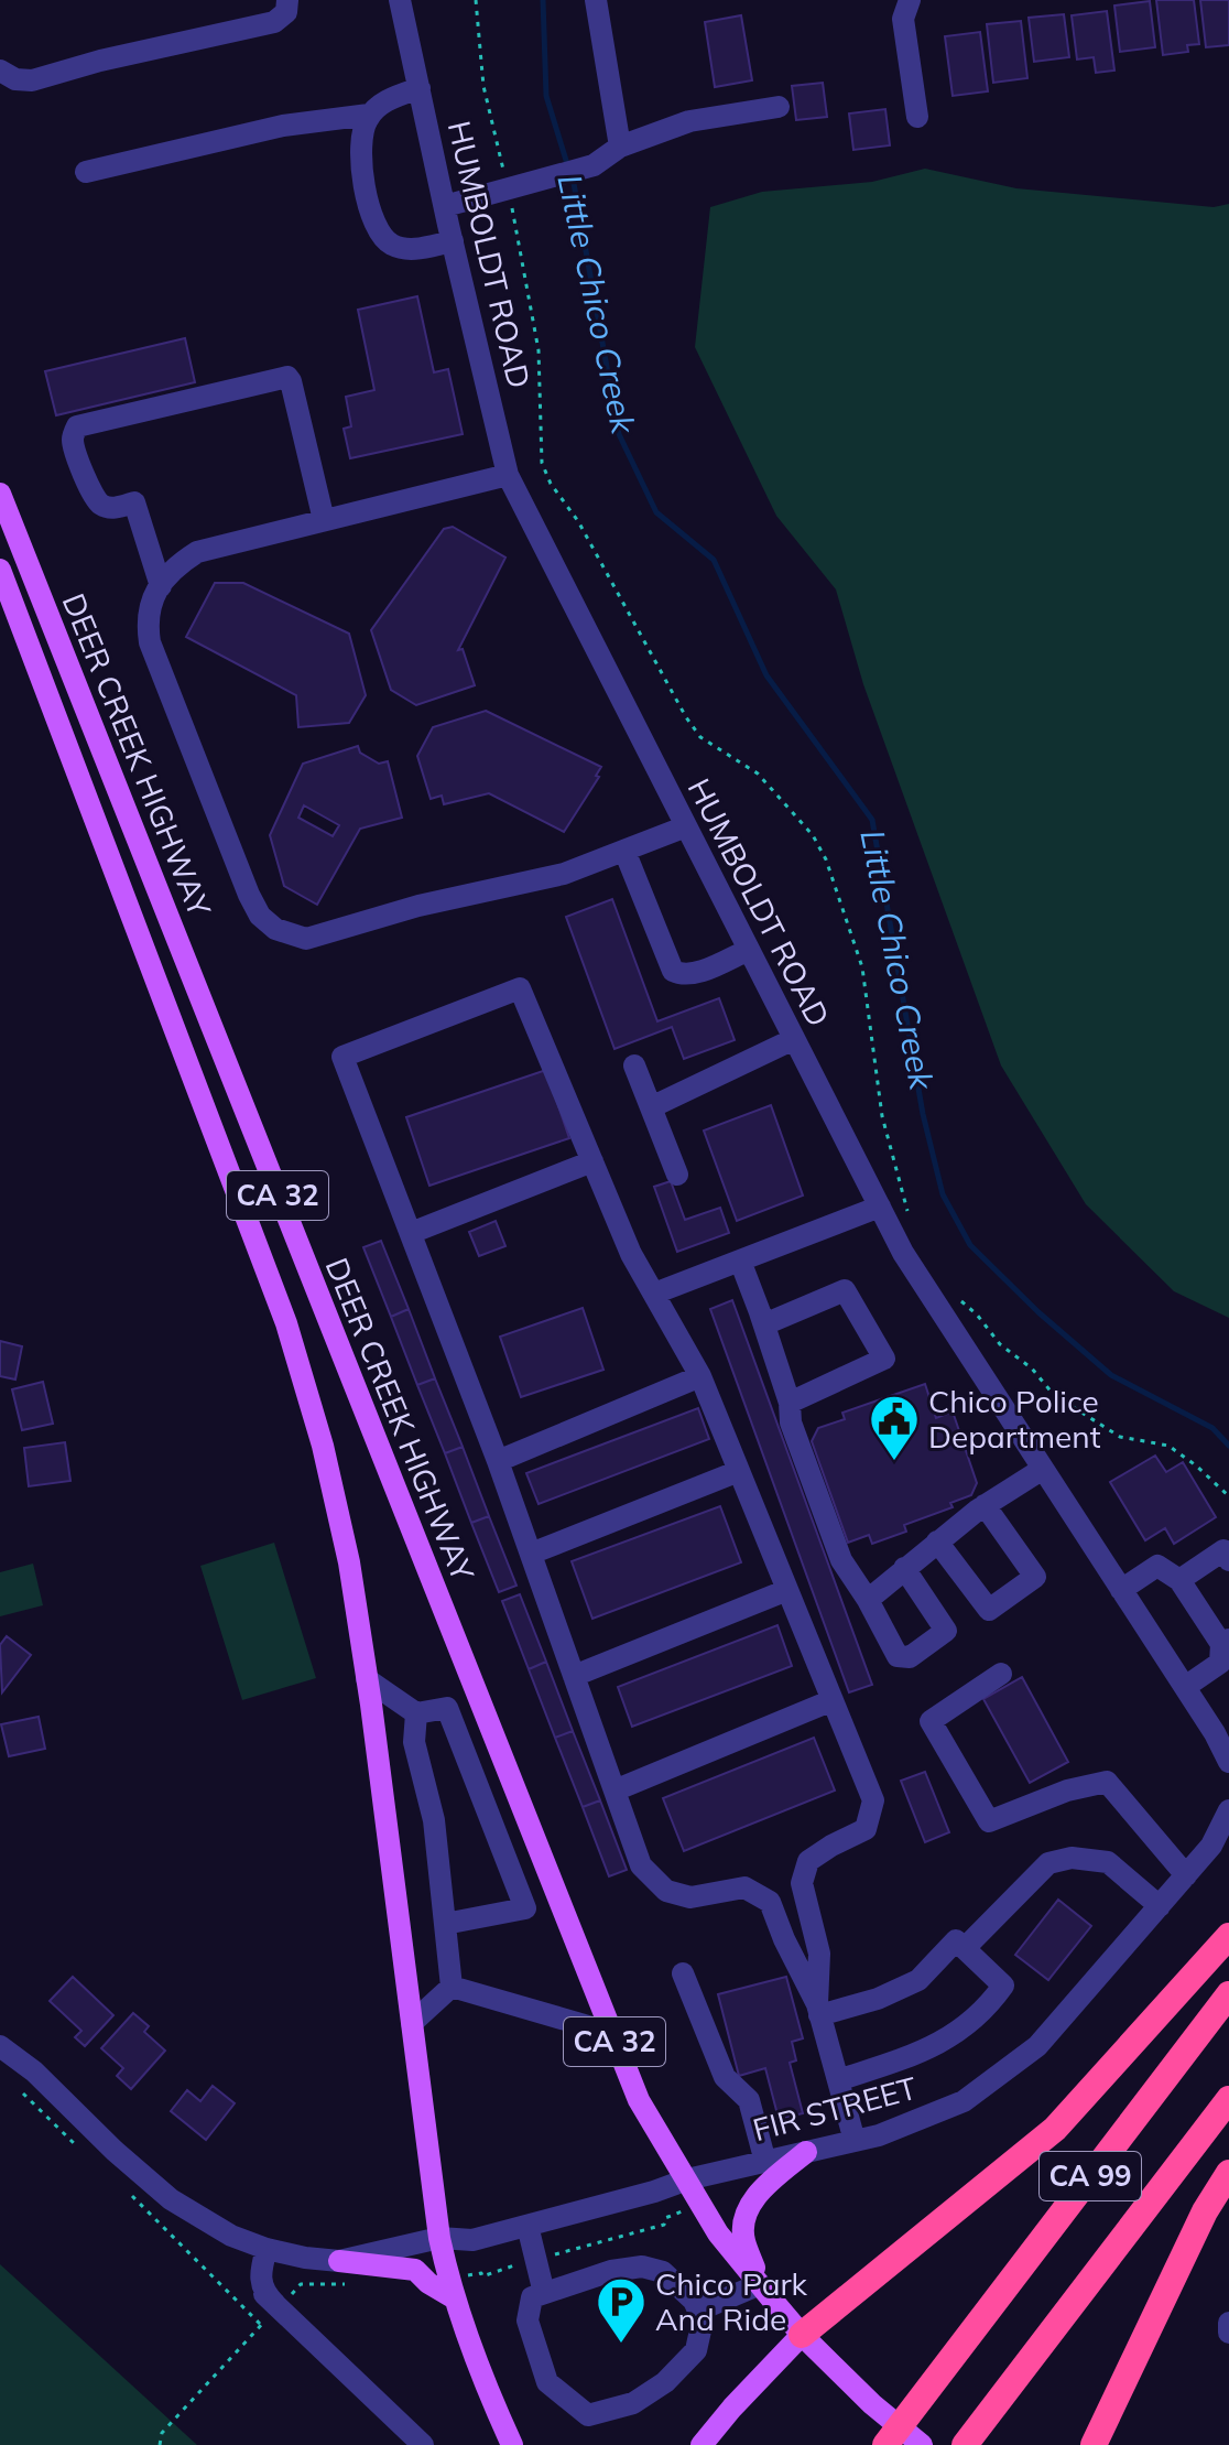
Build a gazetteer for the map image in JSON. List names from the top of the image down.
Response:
{
  "streets": {
    "highway": ["CA 99"],
    "main road": ["DEER CREEK HIGHWAY", "CA 32"],
    "street": ["HUMBOLDT ROAD", "FIR STREET"]
  },
  "crossings": [
    ["DEER CREEK HIGHWAY", "CA 32"],
    ["DEER CREEK HIGHWAY", "FIR STREET"],
    ["CA 32", "FIR STREET"]
  ],
  "water": ["Little Chico Creek"],
  "places": {
    "public building": ["Chico Police Department"],
    "parking": ["Chico Park And Ride"]
  }
}
